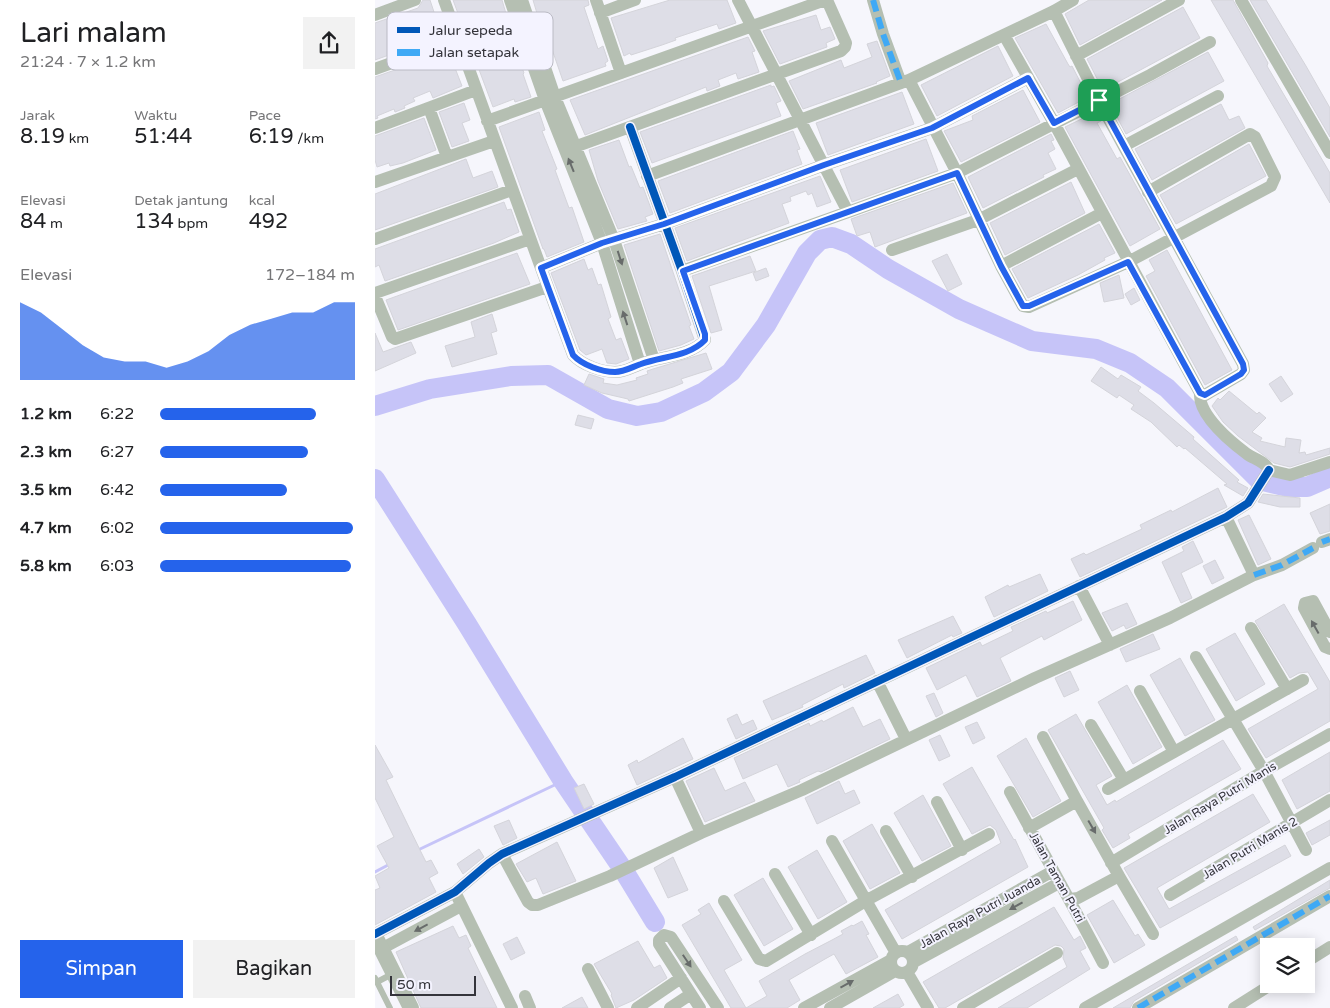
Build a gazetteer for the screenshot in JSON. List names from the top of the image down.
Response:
{
  "streets": {
    "street": [
      "Jalan Raya Putri Manis",
      "Jalan Putri Manis 2",
      "Jalan Taman Putri",
      "Jalan Raya Putri Juanda"
    ]
  },
  "crossings": [
    ["Jalan Taman Putri", "Jalan Raya Putri Juanda"]
  ],
  "legend": ["Jalur sepeda", "Jalan setapak"],
  "scale_bar": "50 m",
  "page": {
    "heading": ["Lari malam", "21:24 · 7 × 1.2 km"],
    "stats": [
      ["Jarak", "8.19 km"],
      ["Waktu", "51:44"],
      ["Pace", "6:19 /km"],
      ["Elevasi", "84 m"],
      ["Detak jantung", "134 bpm"],
      ["kcal", "492"]
    ],
    "chart": ["Elevasi", "172–184 m"],
    "list": [
      {
        "name": "1.2 km",
        "note": "6:22"
      },
      {
        "name": "2.3 km",
        "note": "6:27"
      },
      {
        "name": "3.5 km",
        "note": "6:42"
      },
      {
        "name": "4.7 km",
        "note": "6:02"
      },
      {
        "name": "5.8 km",
        "note": "6:03"
      }
    ],
    "buttons": ["Simpan", "Bagikan"],
    "scale": "50 m"
  }
}
